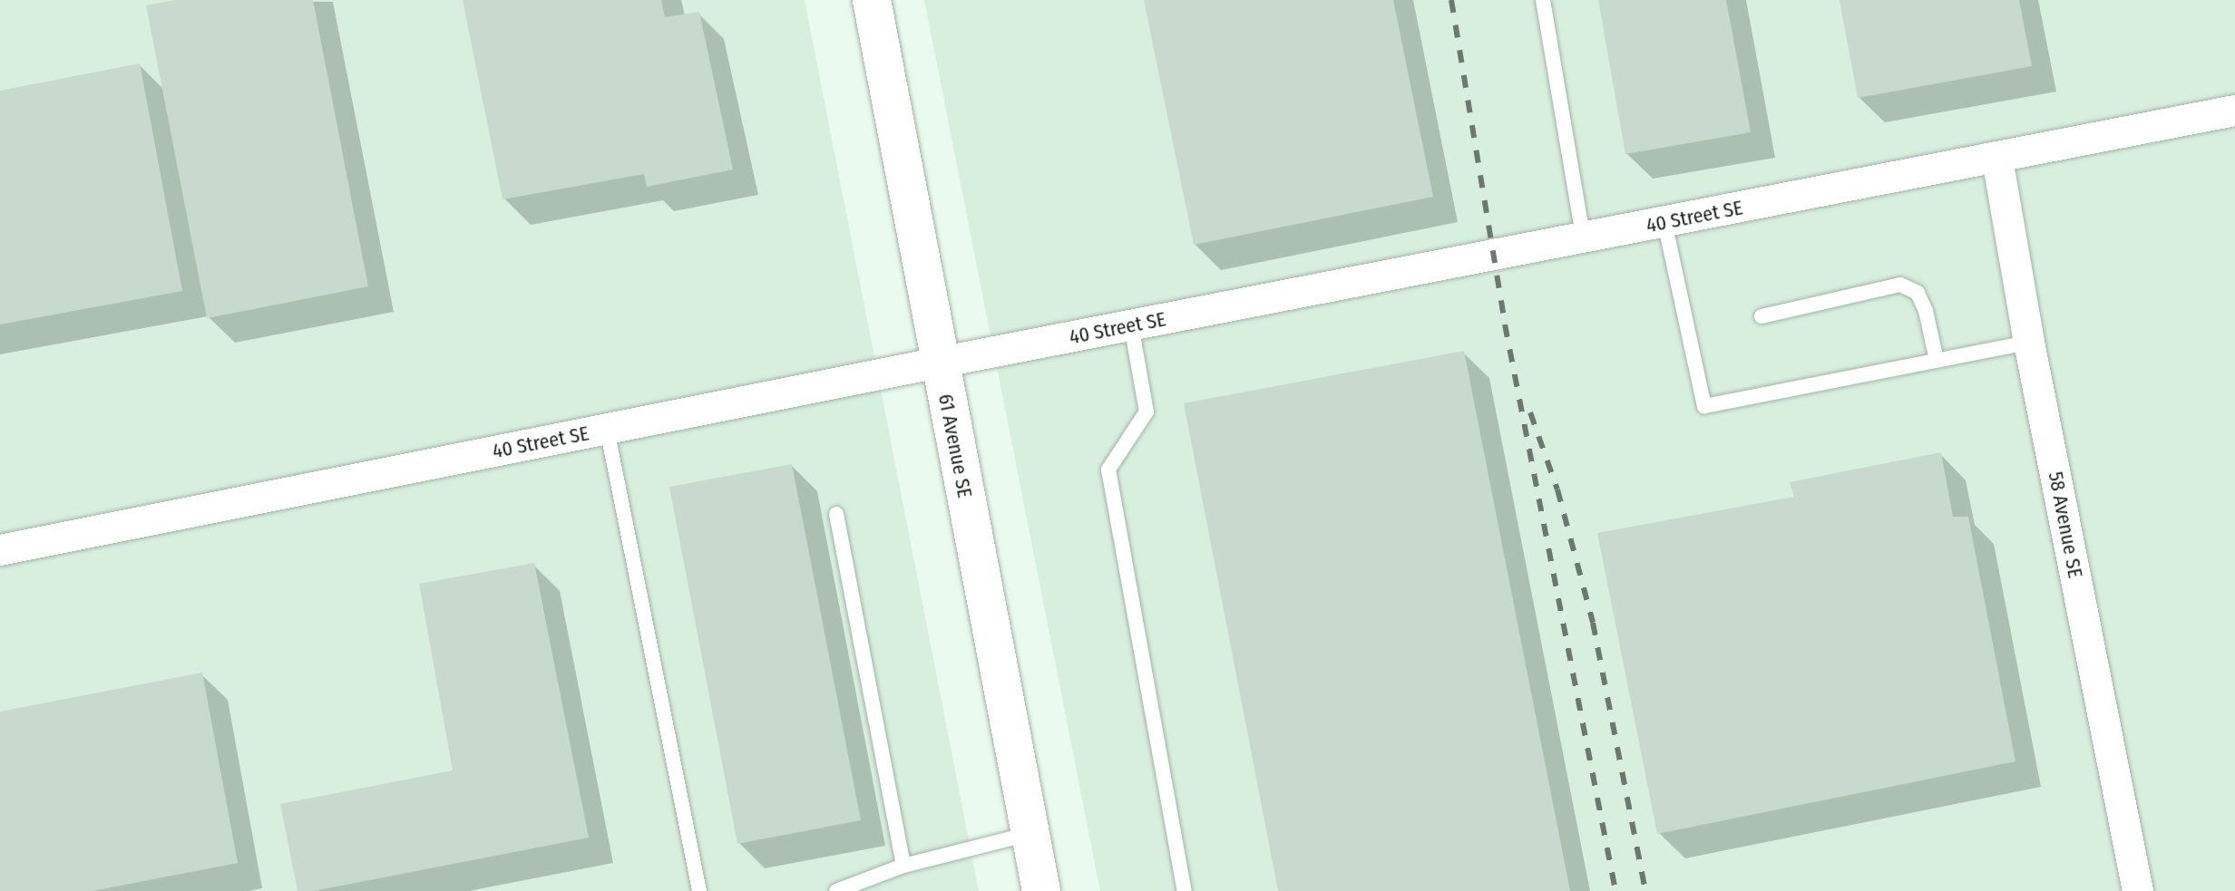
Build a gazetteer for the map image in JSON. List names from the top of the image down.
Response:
{
  "streets": {
    "street": ["40 Street SE", "61 Avenue SE", "58 Avenue SE"]
  },
  "crossings": [
    ["40 Street SE", "61 Avenue SE"],
    ["40 Street SE", "58 Avenue SE"]
  ]
}
